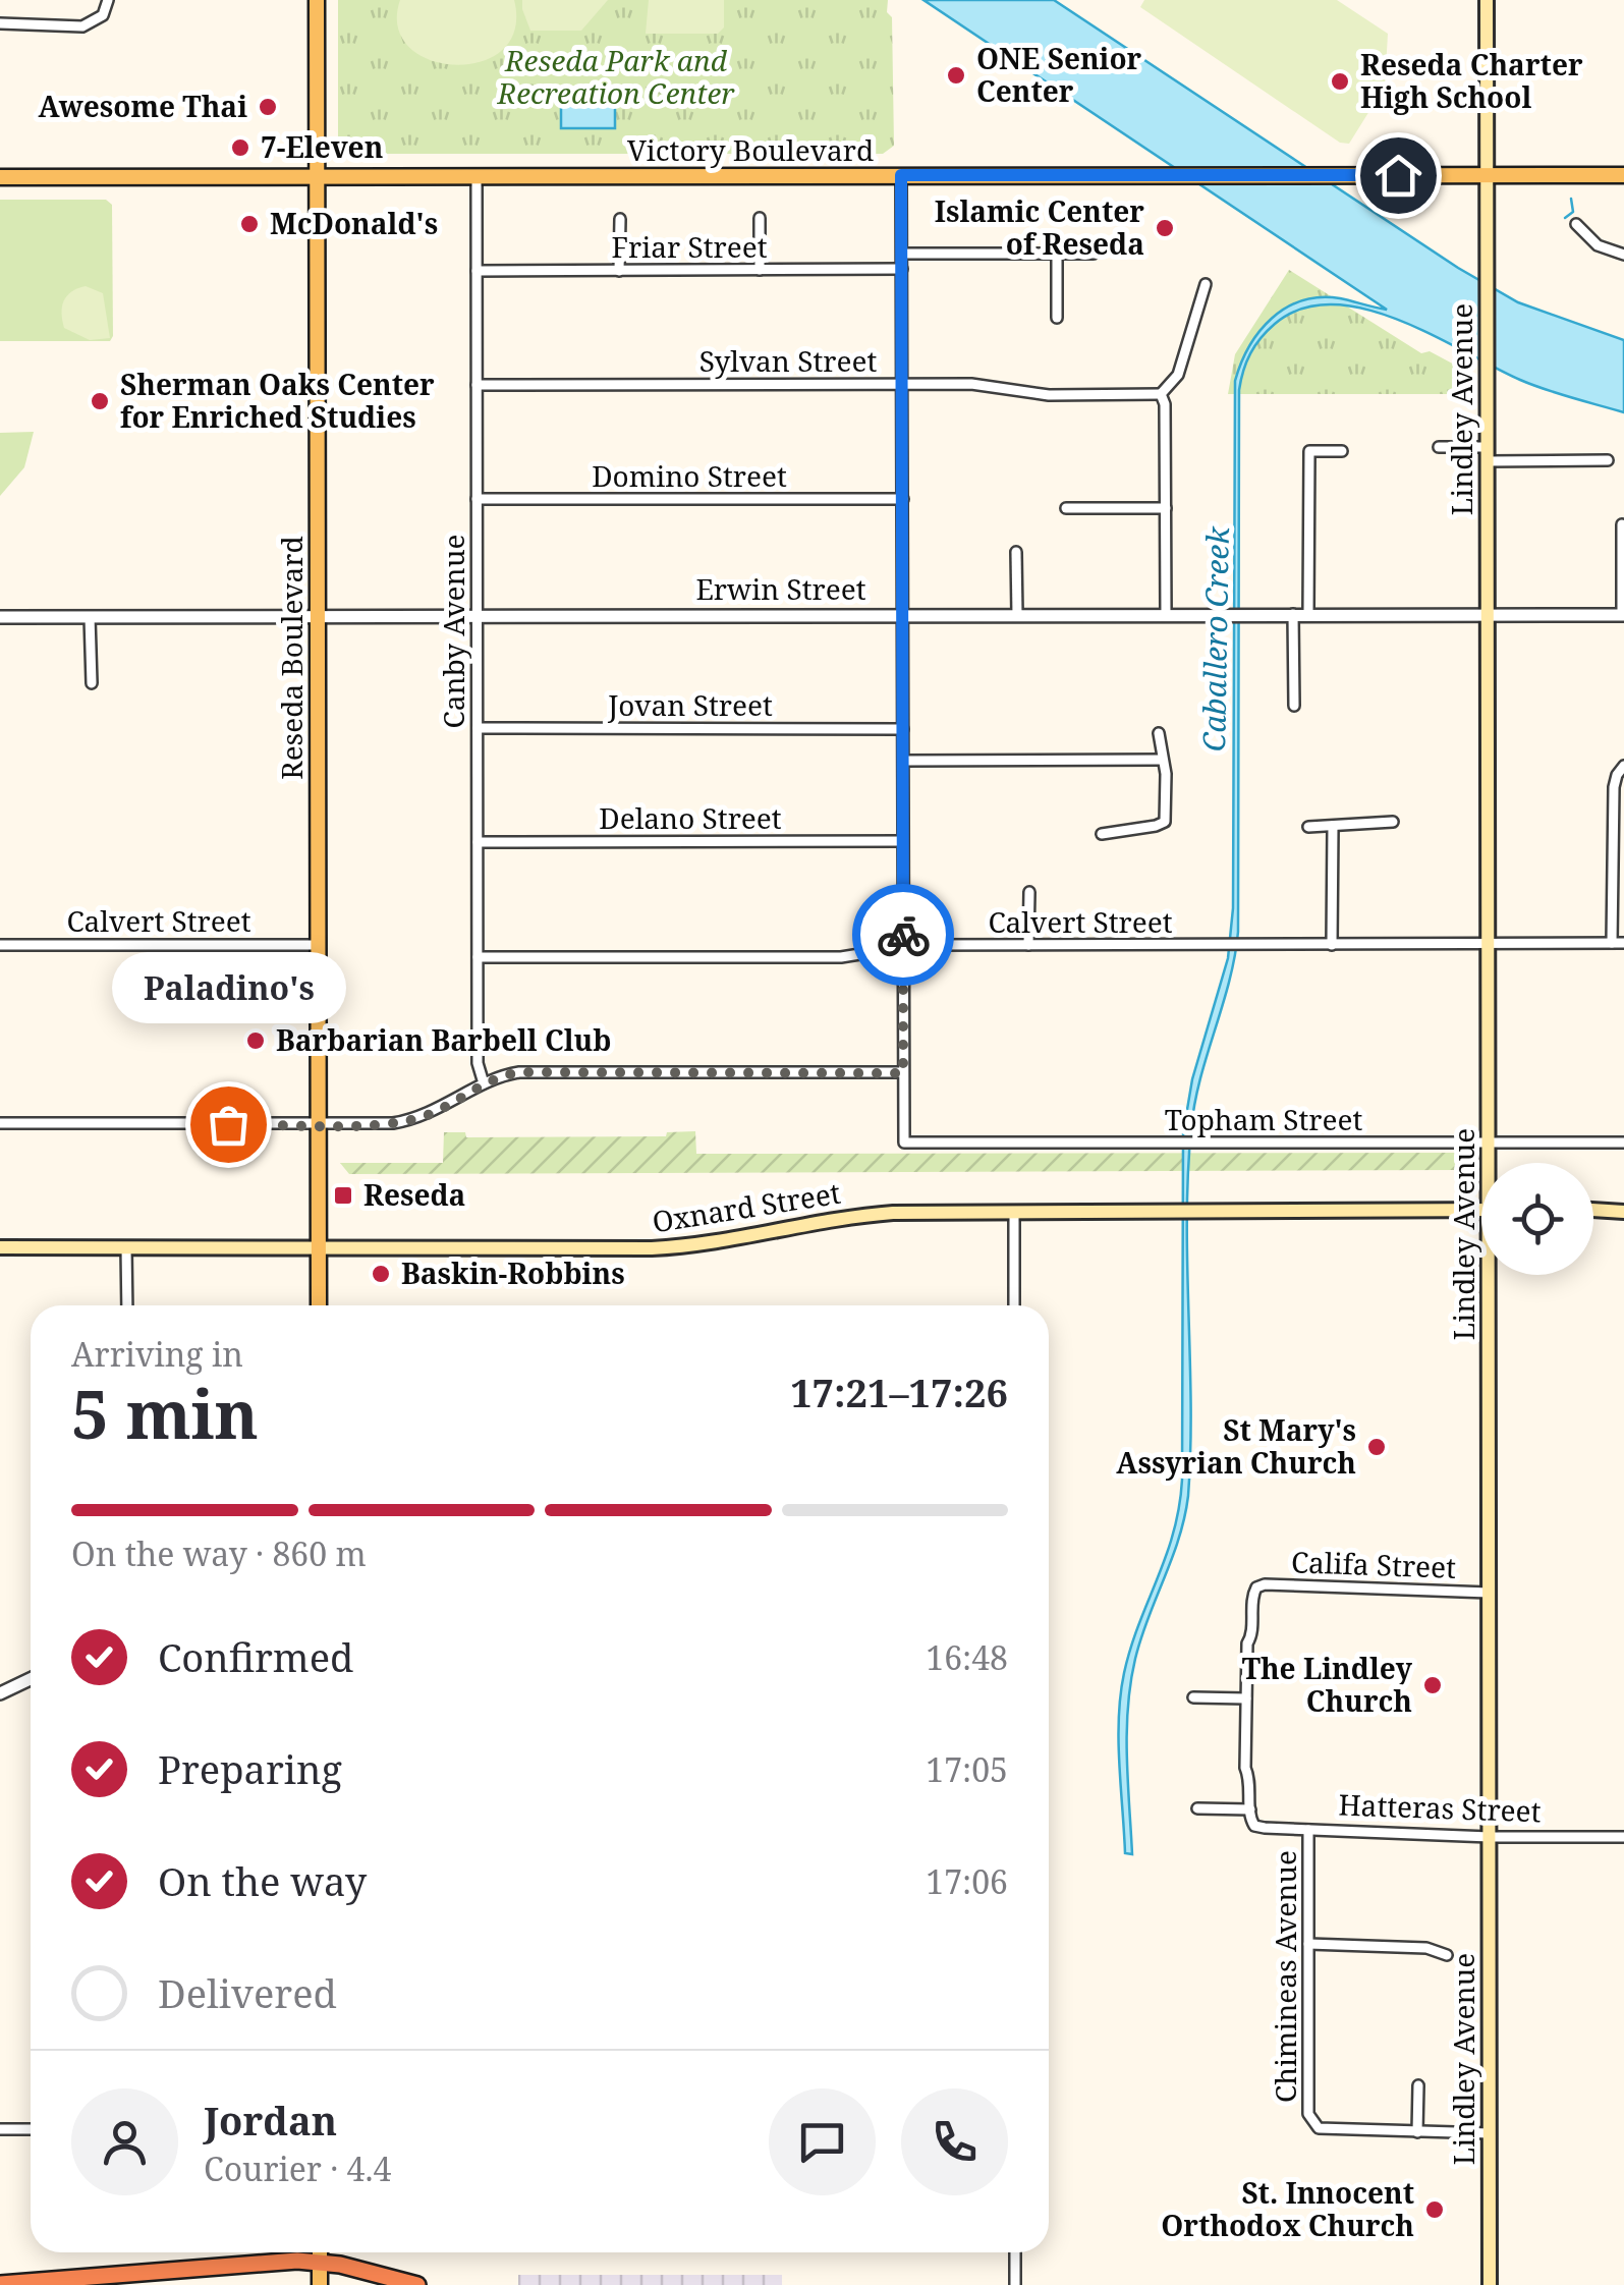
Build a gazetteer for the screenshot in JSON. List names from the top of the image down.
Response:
{
  "streets": {
    "main road": [
      "Victory Boulevard",
      "Lindley Avenue",
      "Reseda Boulevard",
      "Oxnard Street"
    ],
    "street": [
      "Friar Street",
      "Sylvan Street",
      "Domino Street",
      "Erwin Street",
      "Canby Avenue",
      "Jovan Street",
      "Delano Street",
      "Calvert Street",
      "Topham Street",
      "Califa Street",
      "Hatteras Street",
      "Chimineas Avenue"
    ]
  },
  "crossings": [
    ["Victory Boulevard", "Lindley Avenue"],
    ["Victory Boulevard", "Canby Avenue"],
    ["Victory Boulevard", "Reseda Boulevard"],
    ["Friar Street", "Canby Avenue"],
    ["Sylvan Street", "Canby Avenue"],
    ["Lindley Avenue", "Erwin Street"],
    ["Lindley Avenue", "Calvert Street"],
    ["Lindley Avenue", "Topham Street"],
    ["Lindley Avenue", "Califa Street"],
    ["Lindley Avenue", "Hatteras Street"],
    ["Domino Street", "Canby Avenue"],
    ["Erwin Street", "Canby Avenue"],
    ["Erwin Street", "Reseda Boulevard"],
    ["Canby Avenue", "Jovan Street"],
    ["Canby Avenue", "Delano Street"],
    ["Canby Avenue", "Calvert Street"],
    ["Reseda Boulevard", "Calvert Street"],
    ["Reseda Boulevard", "Oxnard Street"],
    ["Califa Street", "Chimineas Avenue"],
    ["Hatteras Street", "Chimineas Avenue"]
  ],
  "water": ["Caballero Creek"],
  "parks": ["Reseda Park and Recreation Center"],
  "places": {
    "other": [
      "ONE Senior Center",
      "Reseda Charter High School",
      "Awesome Thai",
      "7-Eleven",
      "McDonald's",
      "Islamic Center of Reseda",
      "Sherman Oaks Center for Enriched Studies",
      "Barbarian Barbell Club",
      "Paladino's",
      "Baskin-Robbins",
      "St Mary's Assyrian Church",
      "The Lindley Church",
      "St. Innocent Orthodox Church"
    ],
    "transit": ["Reseda"]
  },
  "page": {
    "bubble": "Paladino's",
    "heading": ["5 min", "Arriving in", "17:21–17:26"],
    "panel": ["Jordan", "Courier · 4.4"],
    "bar": "On the way · 860 m",
    "list": [
      ["Confirmed", "16:48"],
      ["Preparing", "17:05"],
      ["On the way", "17:06"],
      "Delivered"
    ]
  }
}
